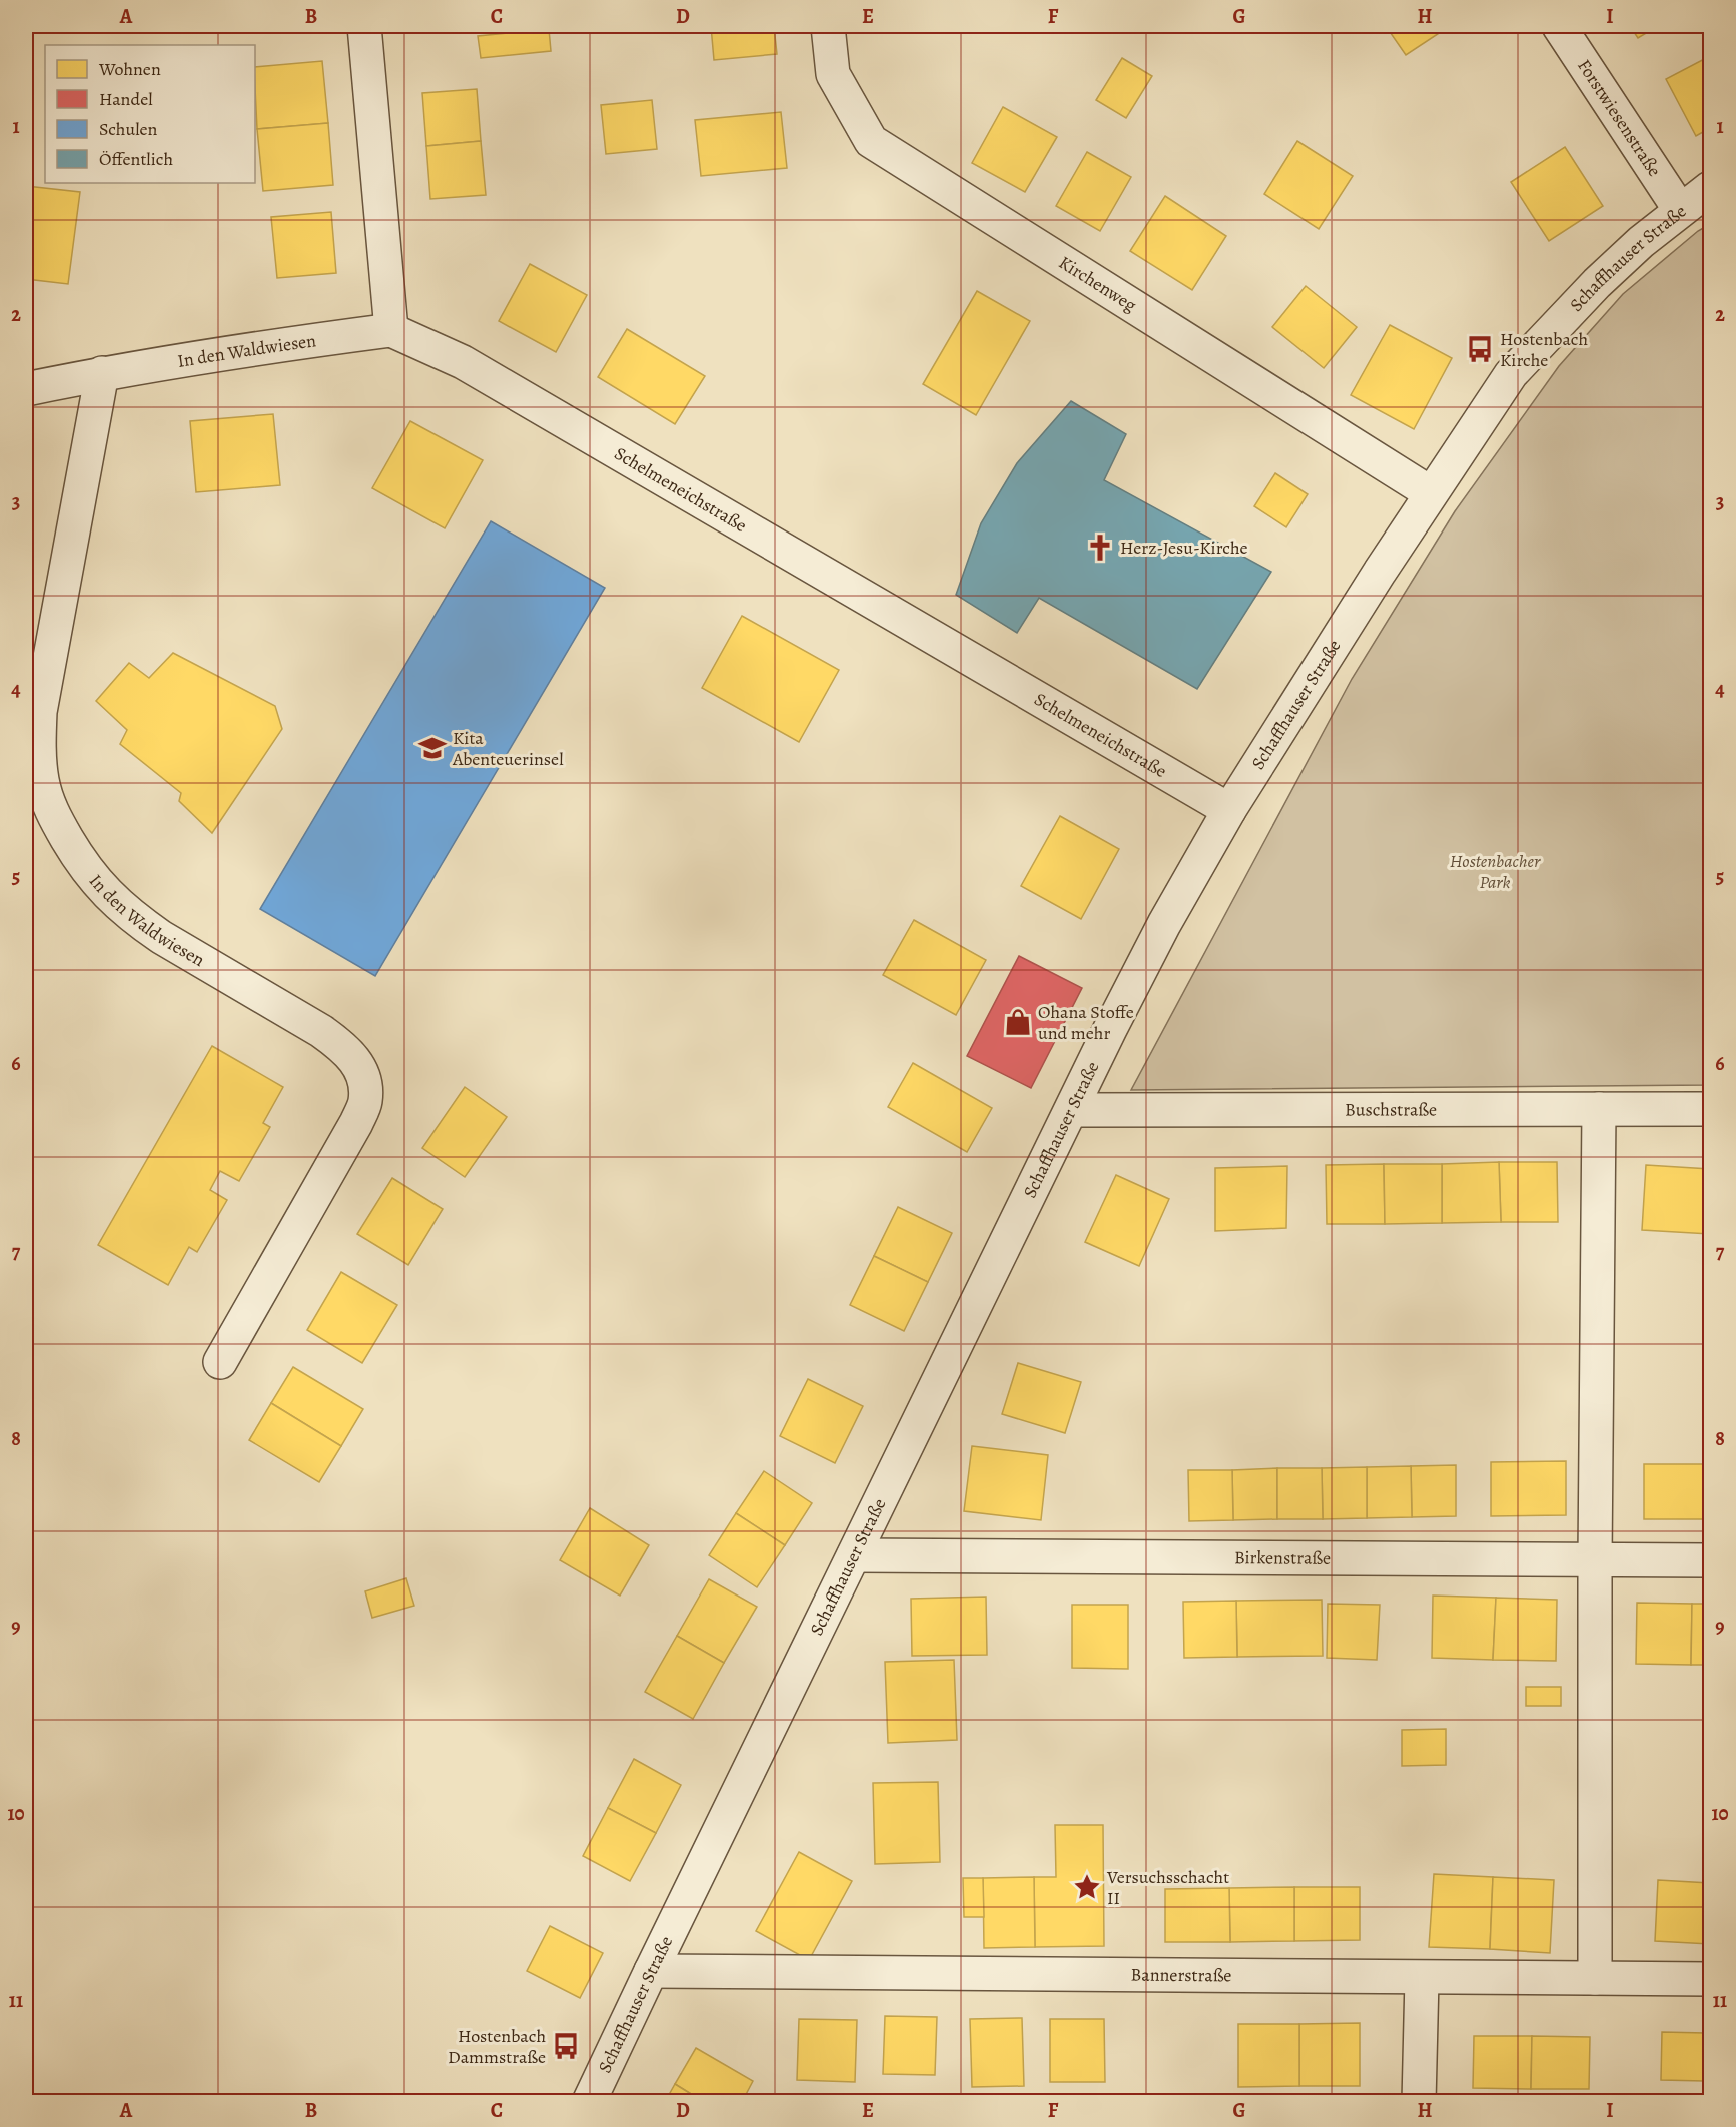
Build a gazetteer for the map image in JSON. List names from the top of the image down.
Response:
{
  "streets": {
    "street": [
      "Forstwiesenstraße",
      "Schaffhauser Straße",
      "Kirchenweg",
      "In den Waldwiesen",
      "Schelmeneichstraße",
      "Buschstraße",
      "Birkenstraße",
      "Bannerstraße"
    ]
  },
  "crossings": [
    ["Forstwiesenstraße", "Schaffhauser Straße"],
    ["Schaffhauser Straße", "Kirchenweg"],
    ["Schaffhauser Straße", "Schelmeneichstraße"],
    ["Schaffhauser Straße", "Buschstraße"],
    ["Schaffhauser Straße", "Birkenstraße"],
    ["Schaffhauser Straße", "Bannerstraße"],
    ["In den Waldwiesen", "Schelmeneichstraße"]
  ],
  "parks": ["Hostenbacher Park"],
  "places": {
    "bus stop": ["Hostenbach Kirche", "Hostenbach Dammstraße"],
    "church": ["Herz-Jesu-Kirche"],
    "school or university": ["Kita Abenteuerinsel"],
    "shop": ["Ohana Stoffe und mehr"],
    "place": ["Versuchsschacht II"]
  },
  "legend": [
    "Wohnen",
    "Handel",
    "Schulen",
    "Öffentlich"
  ],
  "grid": {
    "columns": [
      "A",
      "B",
      "C",
      "D",
      "E",
      "F",
      "G",
      "H",
      "I"
    ],
    "rows": [
      "1",
      "2",
      "3",
      "4",
      "5",
      "6",
      "7",
      "8",
      "9",
      "10",
      "11"
    ]
  }
}
